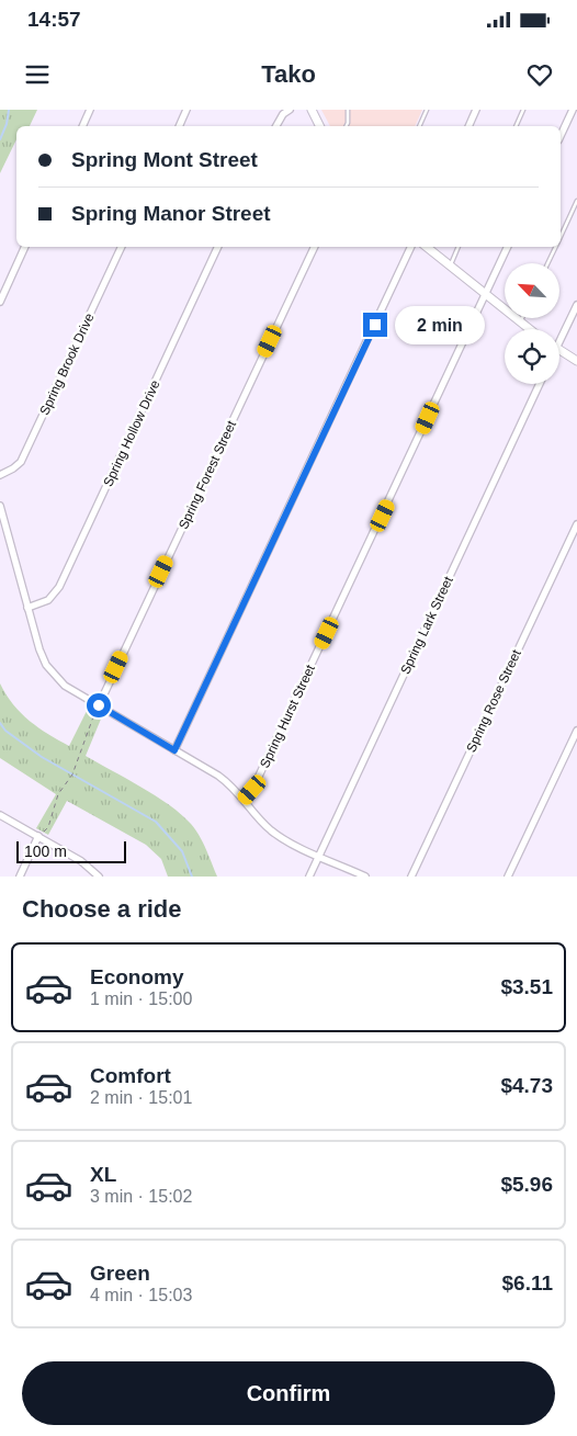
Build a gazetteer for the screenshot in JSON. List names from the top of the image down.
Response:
{
  "streets": {
    "street": [
      "Spring Brook Drive",
      "Spring Hollow Drive",
      "Spring Forest Street",
      "Spring Lark Street",
      "Spring Rose Street",
      "Spring Hurst Street"
    ]
  },
  "scale_bar": "100 m",
  "north": "top left",
  "page": {
    "status": "14:57",
    "header": "Tako",
    "banner": ["Spring Mont Street", "Spring Manor Street"],
    "bubble": "2 min",
    "scale": "100 m",
    "heading": "Choose a ride",
    "list": [
      {
        "name": "Economy",
        "note": "1 min · 15:00",
        "value": "$3.51"
      },
      {
        "name": "Comfort",
        "note": "2 min · 15:01",
        "value": "$4.73"
      },
      {
        "name": "XL",
        "note": "3 min · 15:02",
        "value": "$5.96"
      },
      {
        "name": "Green",
        "note": "4 min · 15:03",
        "value": "$6.11"
      }
    ],
    "buttons": "Confirm"
  }
}
